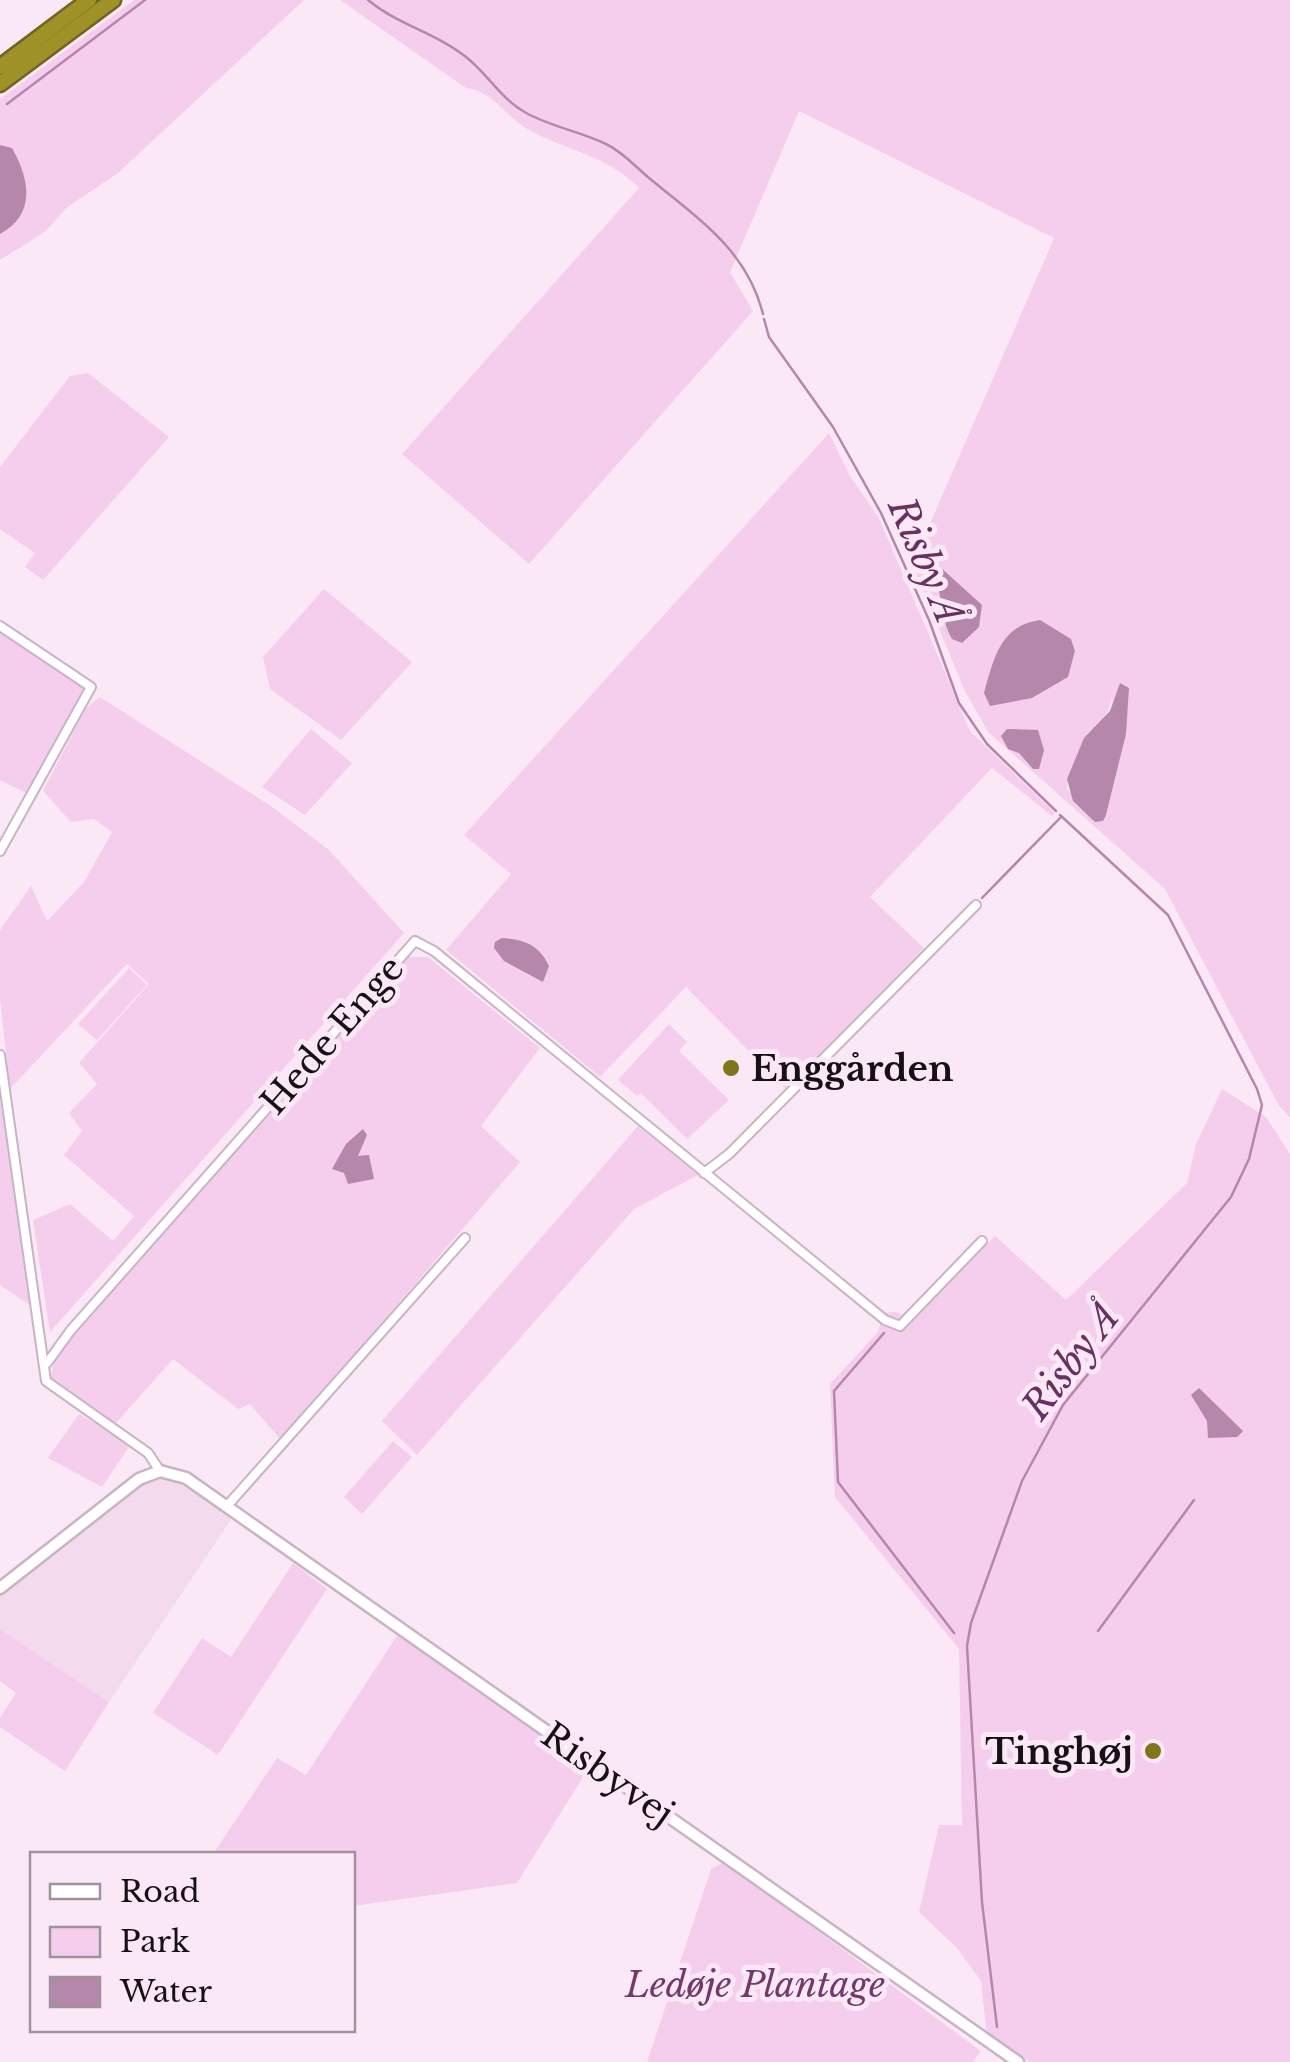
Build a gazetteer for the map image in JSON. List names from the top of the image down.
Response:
{
  "streets": {
    "street": ["Hede Enge", "Risbyvej"]
  },
  "water": ["Risby Å"],
  "parks": ["Ledøje Plantage"],
  "places": ["Enggården", "Tinghøj"],
  "legend": ["Road", "Park", "Water"]
}
